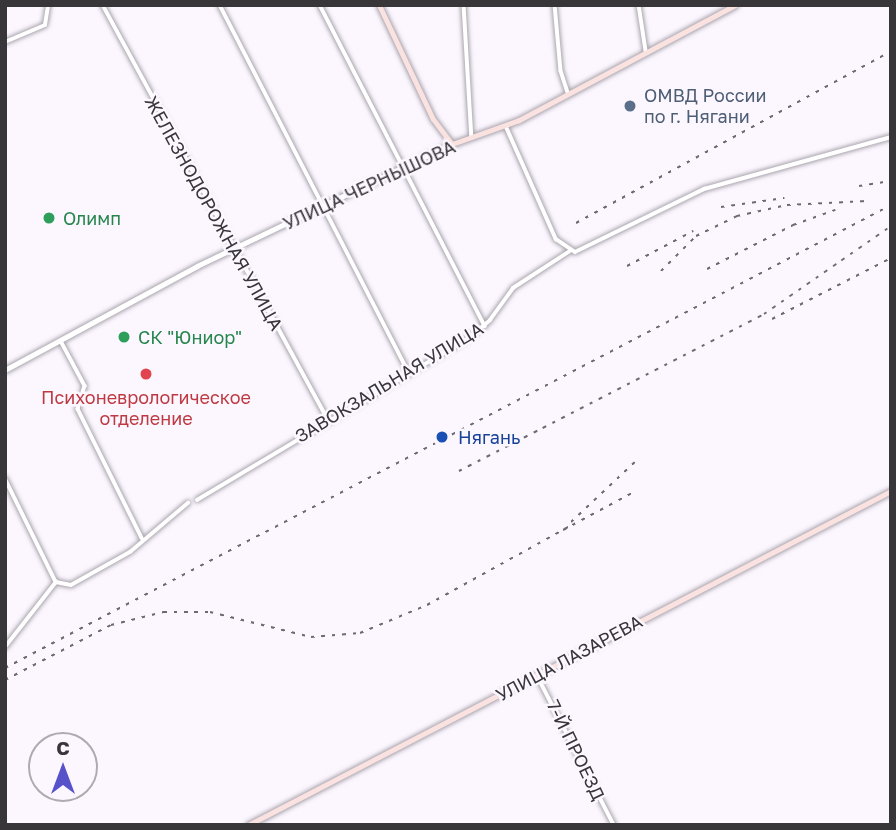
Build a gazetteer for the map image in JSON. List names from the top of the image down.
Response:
{
  "streets": {
    "main road": ["УЛИЦА ЧЕРНЫШОВА", "УЛИЦА ЛАЗАРЕВА"],
    "street": ["ЖЕЛЕЗНОДОРОЖНАЯ УЛИЦА", "ЗАВОКЗАЛЬНАЯ УЛИЦА", "7-Й ПРОЕЗД"]
  },
  "crossings": [
    ["УЛИЦА ЧЕРНЫШОВА", "ЖЕЛЕЗНОДОРОЖНАЯ УЛИЦА"],
    ["ЖЕЛЕЗНОДОРОЖНАЯ УЛИЦА", "ЗАВОКЗАЛЬНАЯ УЛИЦА"],
    ["УЛИЦА ЛАЗАРЕВА", "7-Й ПРОЕЗД"]
  ],
  "places": [
    "ОМВД России по г. Нягани",
    "Олимп",
    "СК \"Юниор\"",
    "Психоневрологическое отделение",
    "Нягань"
  ],
  "north": "top"
}
